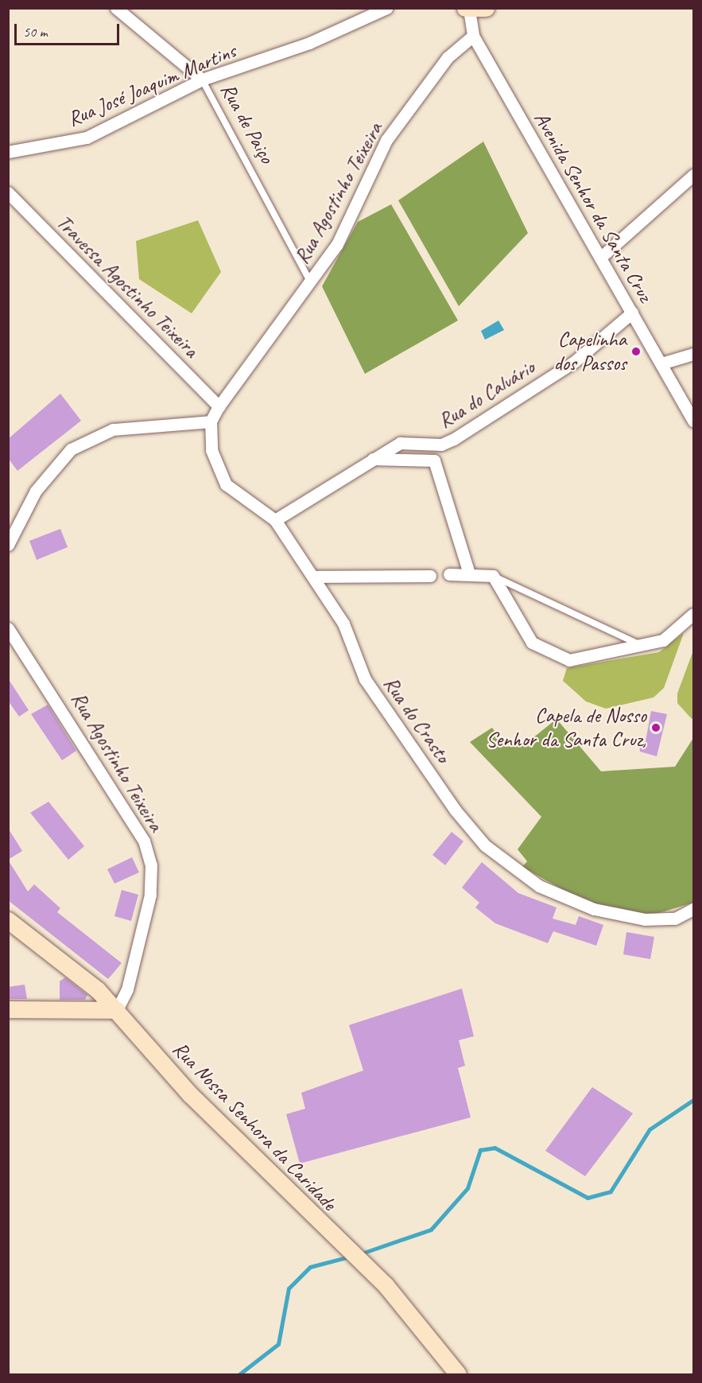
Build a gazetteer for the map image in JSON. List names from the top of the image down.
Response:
{
  "streets": {
    "street": [
      "Rua José Joaquim Martins",
      "Rua de Paiço",
      "Rua Agostinho Teixeira",
      "Avenida Senhor da Santa Cruz",
      "Travessa Agostinho Teixeira",
      "Rua do Calvário",
      "Rua do Crasto",
      "Rua Nossa Senhora da Caridade"
    ]
  },
  "crossings": [
    ["Rua José Joaquim Martins", "Rua de Paiço"],
    ["Rua de Paiço", "Rua Agostinho Teixeira"],
    ["Rua Agostinho Teixeira", "Avenida Senhor da Santa Cruz"],
    ["Rua Agostinho Teixeira", "Travessa Agostinho Teixeira"],
    ["Rua Agostinho Teixeira", "Rua do Crasto"],
    ["Rua Agostinho Teixeira", "Rua Nossa Senhora da Caridade"],
    ["Avenida Senhor da Santa Cruz", "Rua do Calvário"],
    ["Rua do Calvário", "Rua do Crasto"]
  ],
  "places": ["Capelinha dos Passos", "Capela de Nosso Senhor da Santa Cruz,"],
  "scale_bar": "50 m"
}
